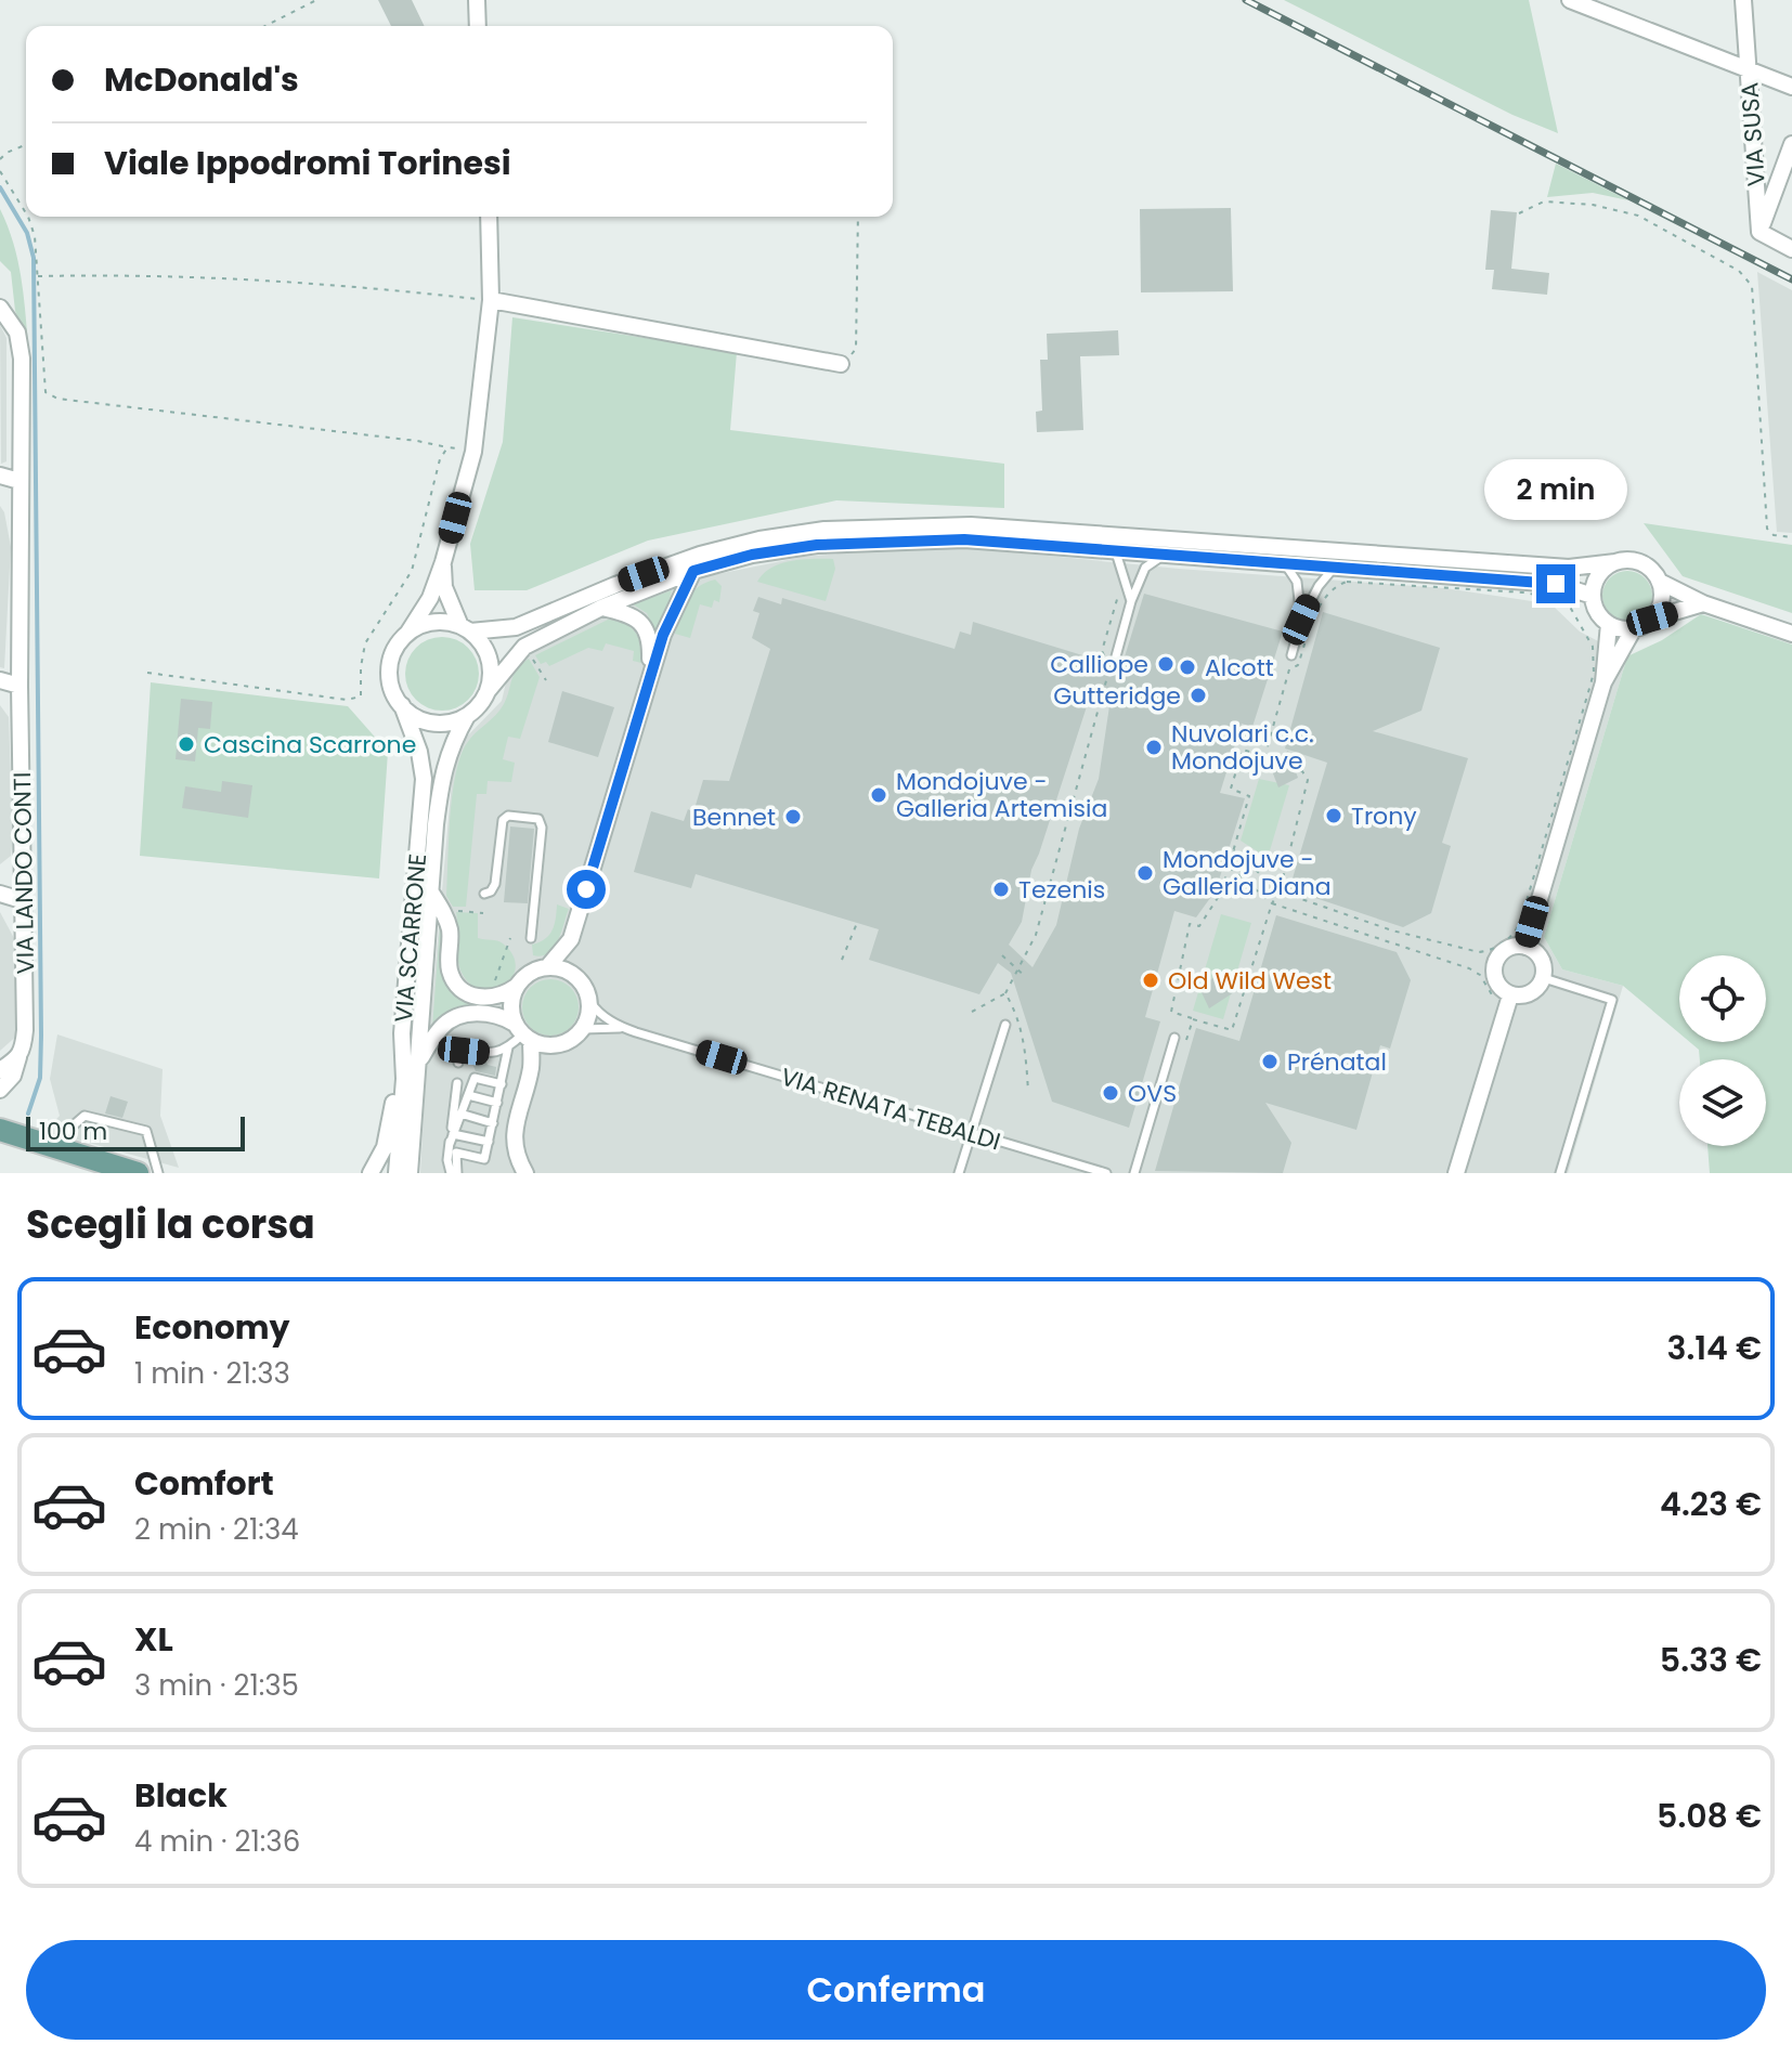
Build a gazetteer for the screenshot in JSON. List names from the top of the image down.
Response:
{
  "streets": {
    "street": ["VIA SUSA", "VIA LANDO CONTI", "VIA SCARRONE"],
    "lane": ["VIA RENATA TEBALDI"]
  },
  "crossings": [
    ["VIA SCARRONE", "VIA RENATA TEBALDI"]
  ],
  "places": [
    "Calliope",
    "Alcott",
    "Gutteridge",
    "Cascina Scarrone",
    "Nuvolari c.c. Mondojuve",
    "Mondojuve - Galleria Artemisia",
    "Trony",
    "Bennet",
    "Mondojuve - Galleria Diana",
    "Tezenis",
    "Old Wild West",
    "Prénatal",
    "OVS"
  ],
  "scale_bar": "100 m",
  "page": {
    "banner": ["McDonald's", "Viale Ippodromi Torinesi"],
    "bubble": "2 min",
    "scale": "100 m",
    "heading": "Scegli la corsa",
    "list": [
      {
        "name": "Economy",
        "note": "1 min · 21:33",
        "value": "3.14 €"
      },
      {
        "name": "Comfort",
        "note": "2 min · 21:34",
        "value": "4.23 €"
      },
      {
        "name": "XL",
        "note": "3 min · 21:35",
        "value": "5.33 €"
      },
      {
        "name": "Black",
        "note": "4 min · 21:36",
        "value": "5.08 €"
      }
    ],
    "buttons": "Conferma"
  }
}
